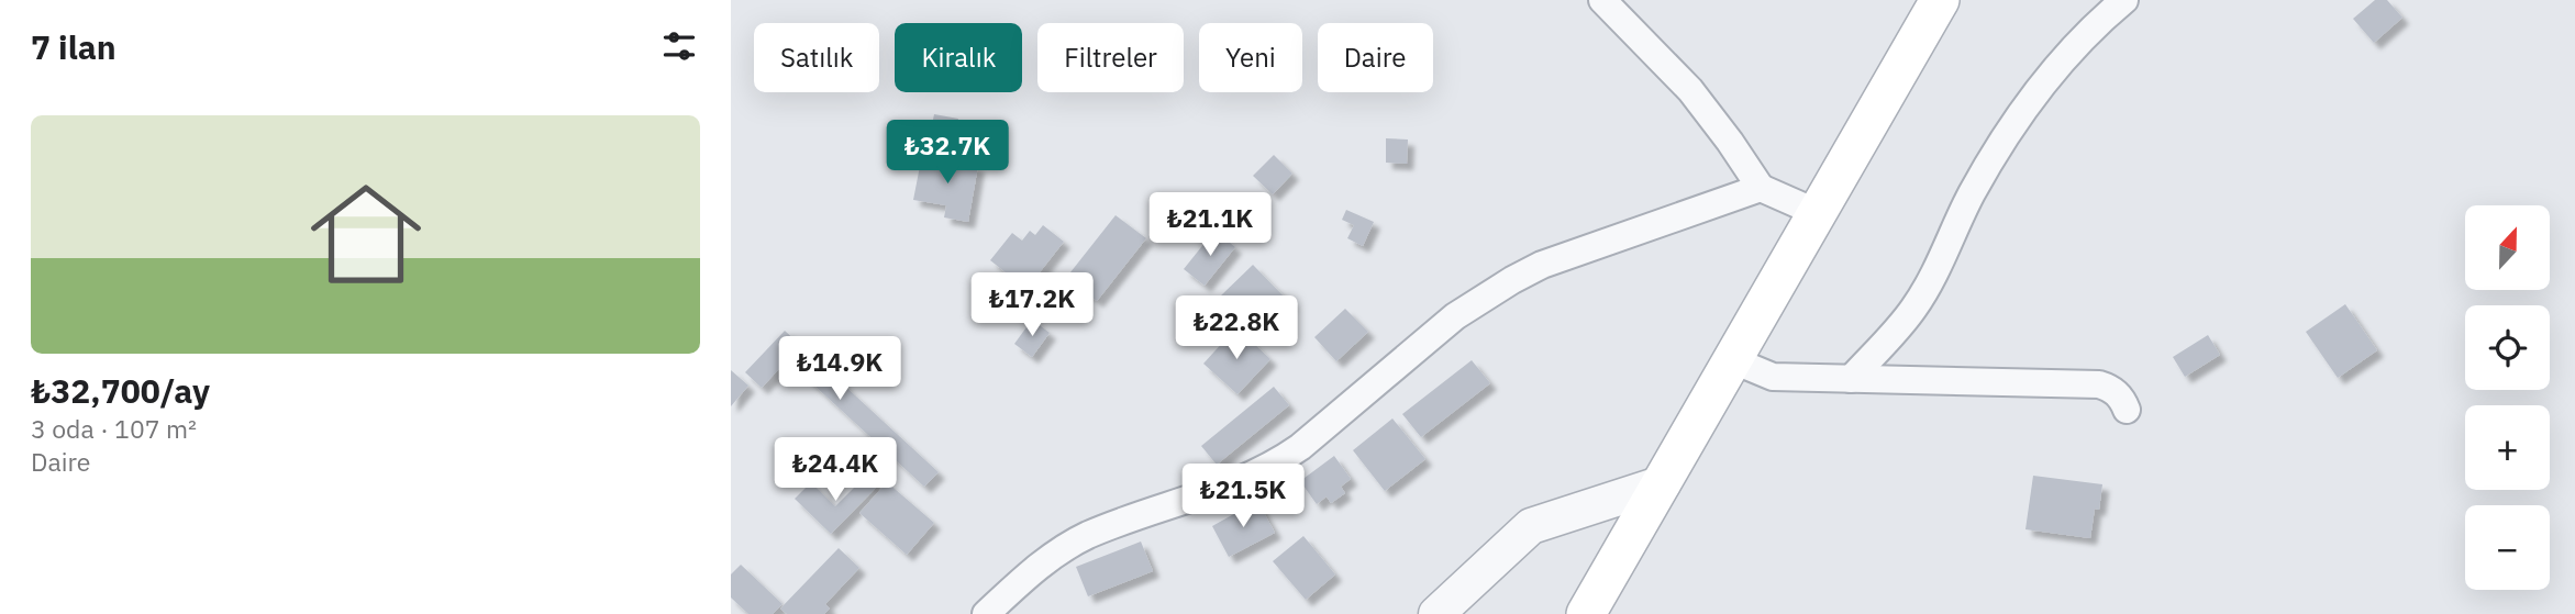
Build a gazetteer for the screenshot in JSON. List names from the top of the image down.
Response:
{
  "north": "top",
  "page": {
    "heading": "7 ilan",
    "chip": [
      "Satılık",
      "Kiralık",
      "Filtreler",
      "Yeni",
      "Daire"
    ],
    "list": [
      {
        "name": "₺32,700/ay",
        "note": "3 oda · 107 m² · Daire"
      }
    ],
    "price": [
      "₺32.7K",
      "₺21.1K",
      "₺17.2K",
      "₺22.8K",
      "₺14.9K",
      "₺24.4K",
      "₺21.5K"
    ],
    "map_buttons": ["+", "−"]
  }
}
